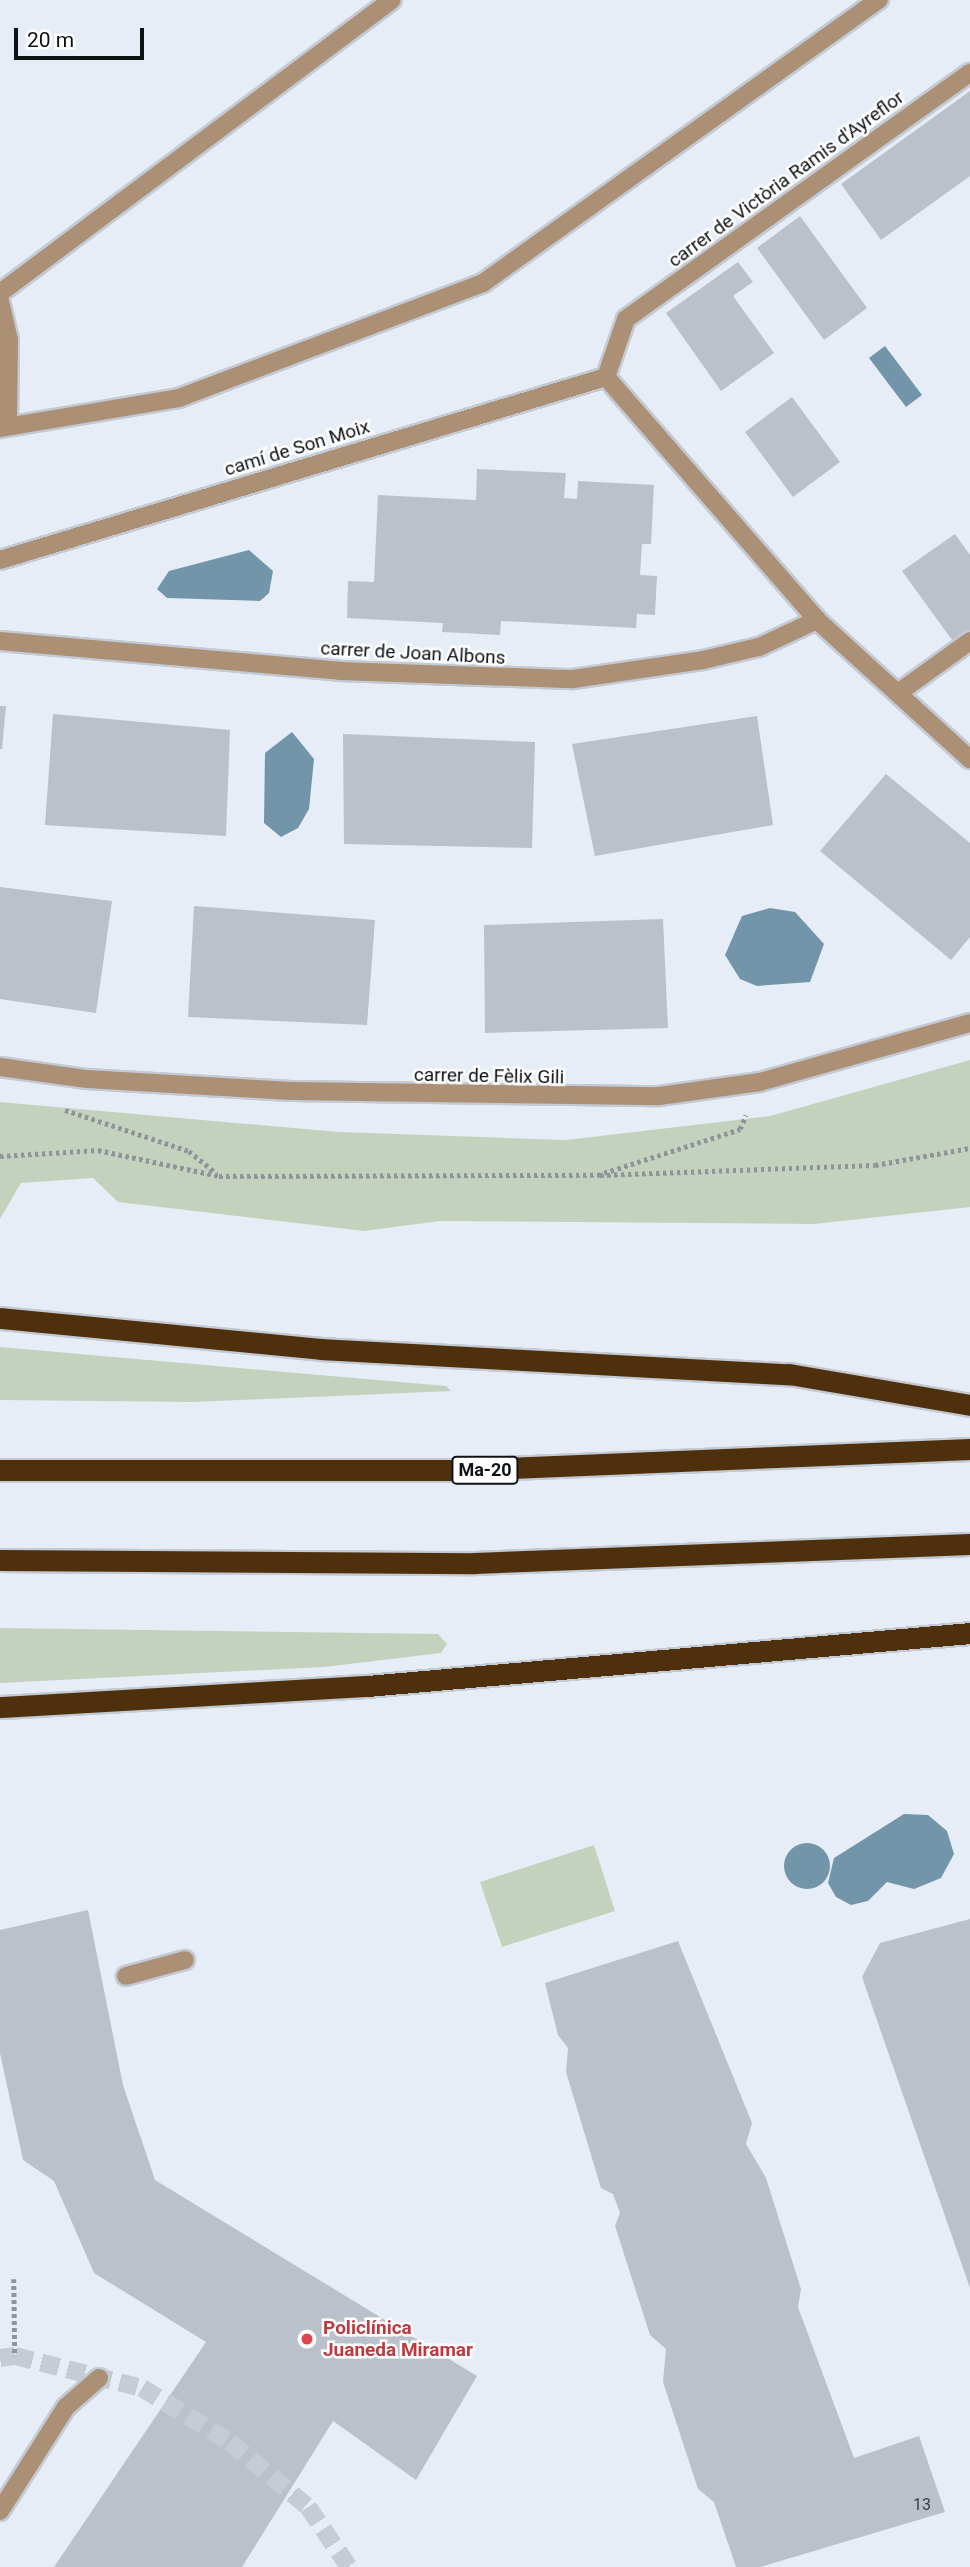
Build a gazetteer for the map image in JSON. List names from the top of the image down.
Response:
{
  "streets": {
    "highway": ["Ma-20"],
    "street": [
      "carrer de Victòria Ramis d'Ayreflor",
      "camí de Son Moix",
      "carrer de Joan Albons",
      "carrer de Fèlix Gili"
    ]
  },
  "crossings": [
    ["carrer de Victòria Ramis d'Ayreflor", "camí de Son Moix"]
  ],
  "places": ["Policlínica Juaneda Miramar"],
  "house_numbers": ["13"],
  "scale_bar": "20 m"
}
